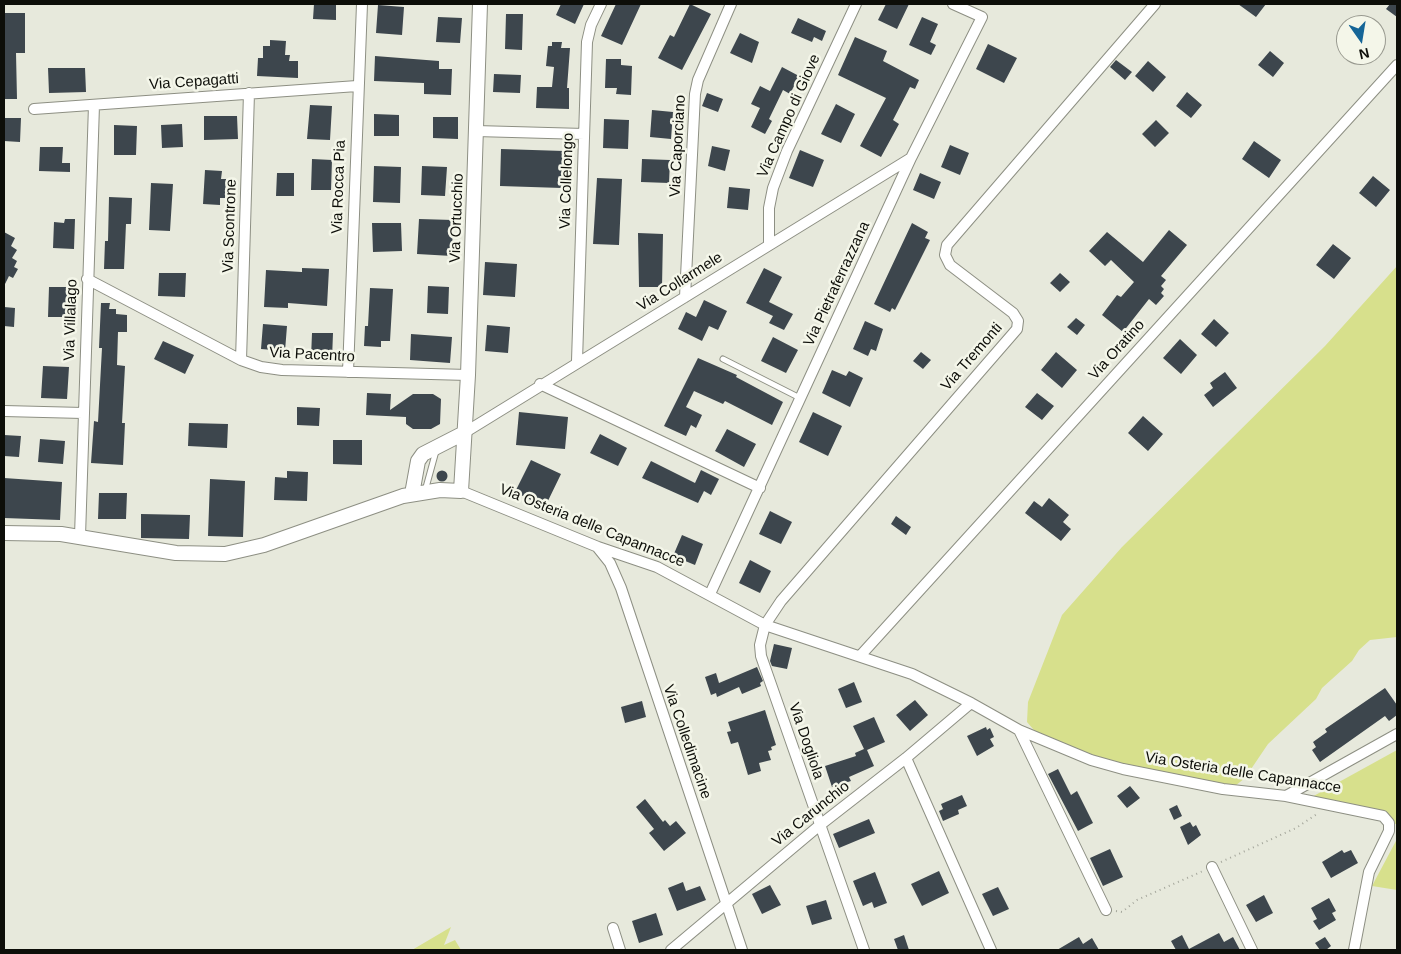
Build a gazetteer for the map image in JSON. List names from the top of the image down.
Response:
{
  "streets": {
    "street": [
      "Via Cepagatti",
      "Via Campo di Giove",
      "Via Caporciano",
      "Via Collelongo",
      "Via Rocca Pia",
      "Via Ortucchio",
      "Via Scontrone",
      "Via Collarmele",
      "Via Pietraferrazzana",
      "Via Villalago",
      "Via Oratino",
      "Via Pacentro",
      "Via Tremonti",
      "Via Osteria delle Capannacce",
      "Via Dogliola",
      "Via Colledimacine",
      "Via Carunchio"
    ]
  },
  "crossings": [
    ["Via Cepagatti", "Via Rocca Pia"],
    ["Via Cepagatti", "Via Scontrone"],
    ["Via Cepagatti", "Via Villalago"],
    ["Via Campo di Giove", "Via Collarmele"],
    ["Via Caporciano", "Via Collarmele"],
    ["Via Collelongo", "Via Collarmele"],
    ["Via Rocca Pia", "Via Pacentro"],
    ["Via Ortucchio", "Via Collarmele"],
    ["Via Ortucchio", "Via Pacentro"],
    ["Via Ortucchio", "Via Osteria delle Capannacce"],
    ["Via Scontrone", "Via Pacentro"],
    ["Via Collarmele", "Via Pietraferrazzana"],
    ["Via Pietraferrazzana", "Via Osteria delle Capannacce"],
    ["Via Villalago", "Via Pacentro"],
    ["Via Villalago", "Via Osteria delle Capannacce"],
    ["Via Oratino", "Via Osteria delle Capannacce"],
    ["Via Tremonti", "Via Osteria delle Capannacce"],
    ["Via Tremonti", "Via Dogliola"],
    ["Via Osteria delle Capannacce", "Via Dogliola"],
    ["Via Osteria delle Capannacce", "Via Colledimacine"],
    ["Via Osteria delle Capannacce", "Via Carunchio"],
    ["Via Dogliola", "Via Carunchio"],
    ["Via Colledimacine", "Via Carunchio"]
  ],
  "north": "bottom"
}
